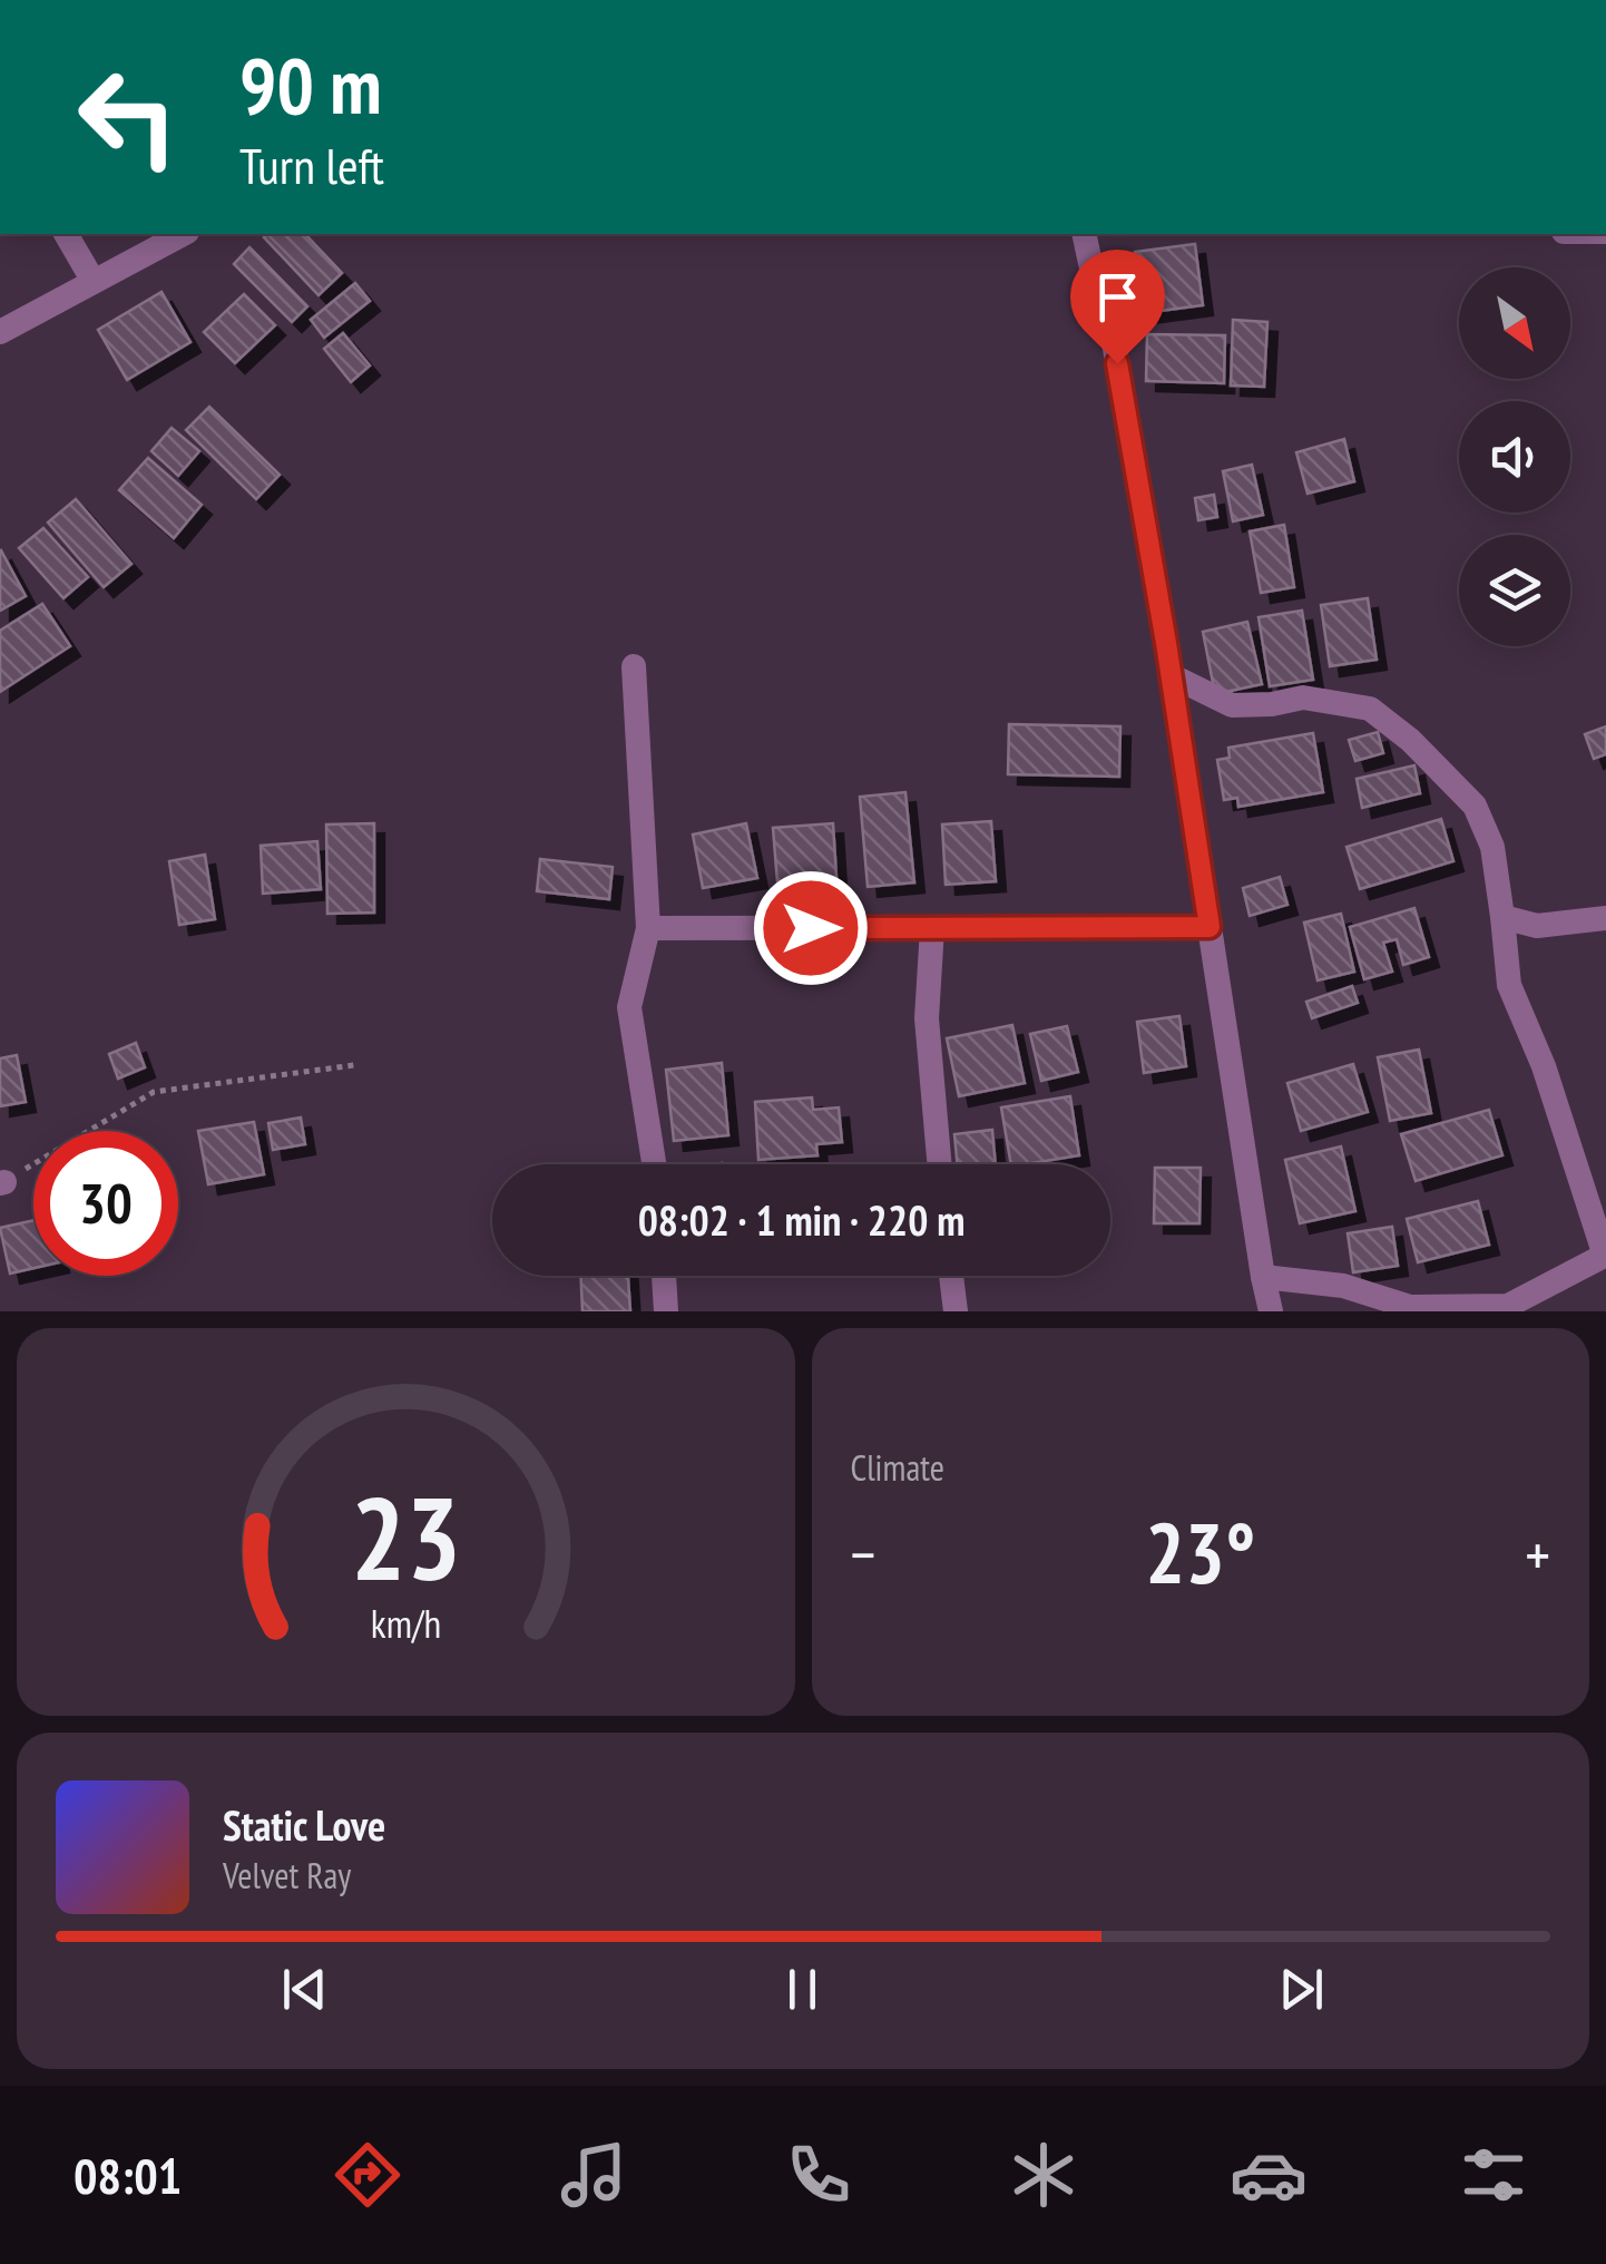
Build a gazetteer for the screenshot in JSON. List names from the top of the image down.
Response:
{
  "north": "bottom right",
  "page": {
    "turn": ["90 m", "Turn left"],
    "limit": "30",
    "trip": "08:02 · 1 min · 220 m",
    "tile": "Climate",
    "heat": ["−", "23°", "+"],
    "song": ["Static Love", "Velvet Ray"],
    "tabs": "08:01",
    "gauge": ["23", "km/h"]
  }
}
